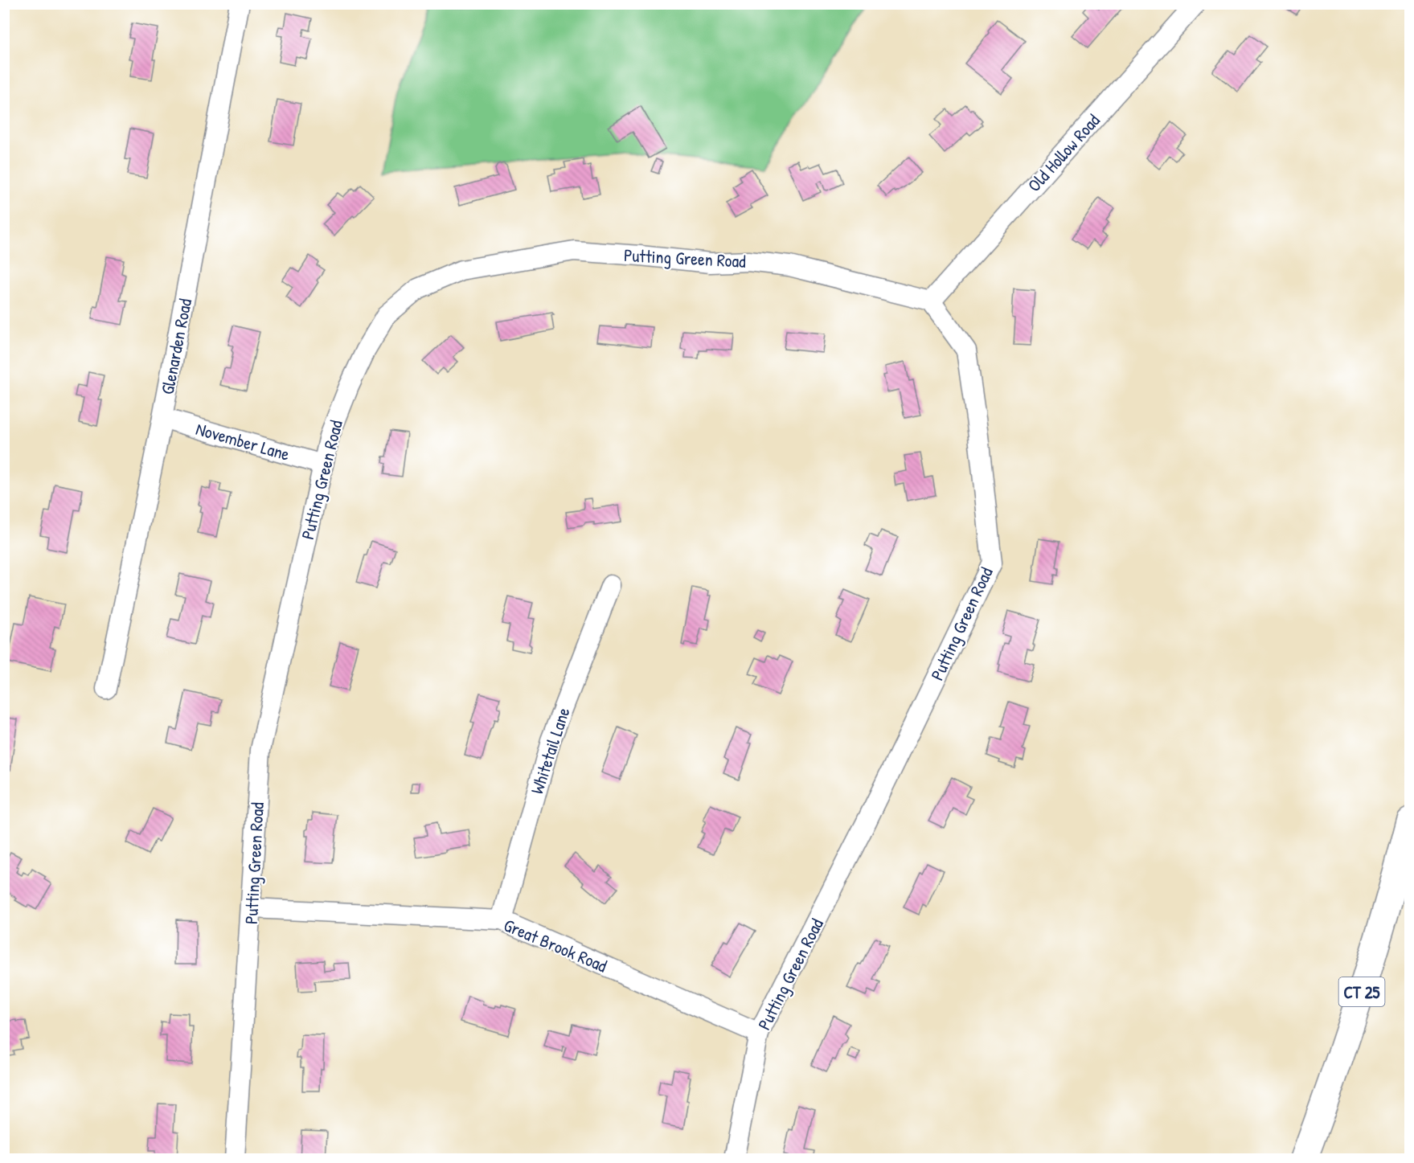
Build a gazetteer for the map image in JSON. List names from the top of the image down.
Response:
{
  "streets": {
    "highway": ["CT 25"],
    "street": [
      "Old Hollow Road",
      "Putting Green Road",
      "Glenarden Road",
      "November Lane",
      "Whitetail Lane",
      "Great Brook Road"
    ]
  },
  "crossings": [
    ["Old Hollow Road", "Putting Green Road"],
    ["Putting Green Road", "November Lane"],
    ["Putting Green Road", "Great Brook Road"],
    ["Glenarden Road", "November Lane"],
    ["Whitetail Lane", "Great Brook Road"]
  ]
}
